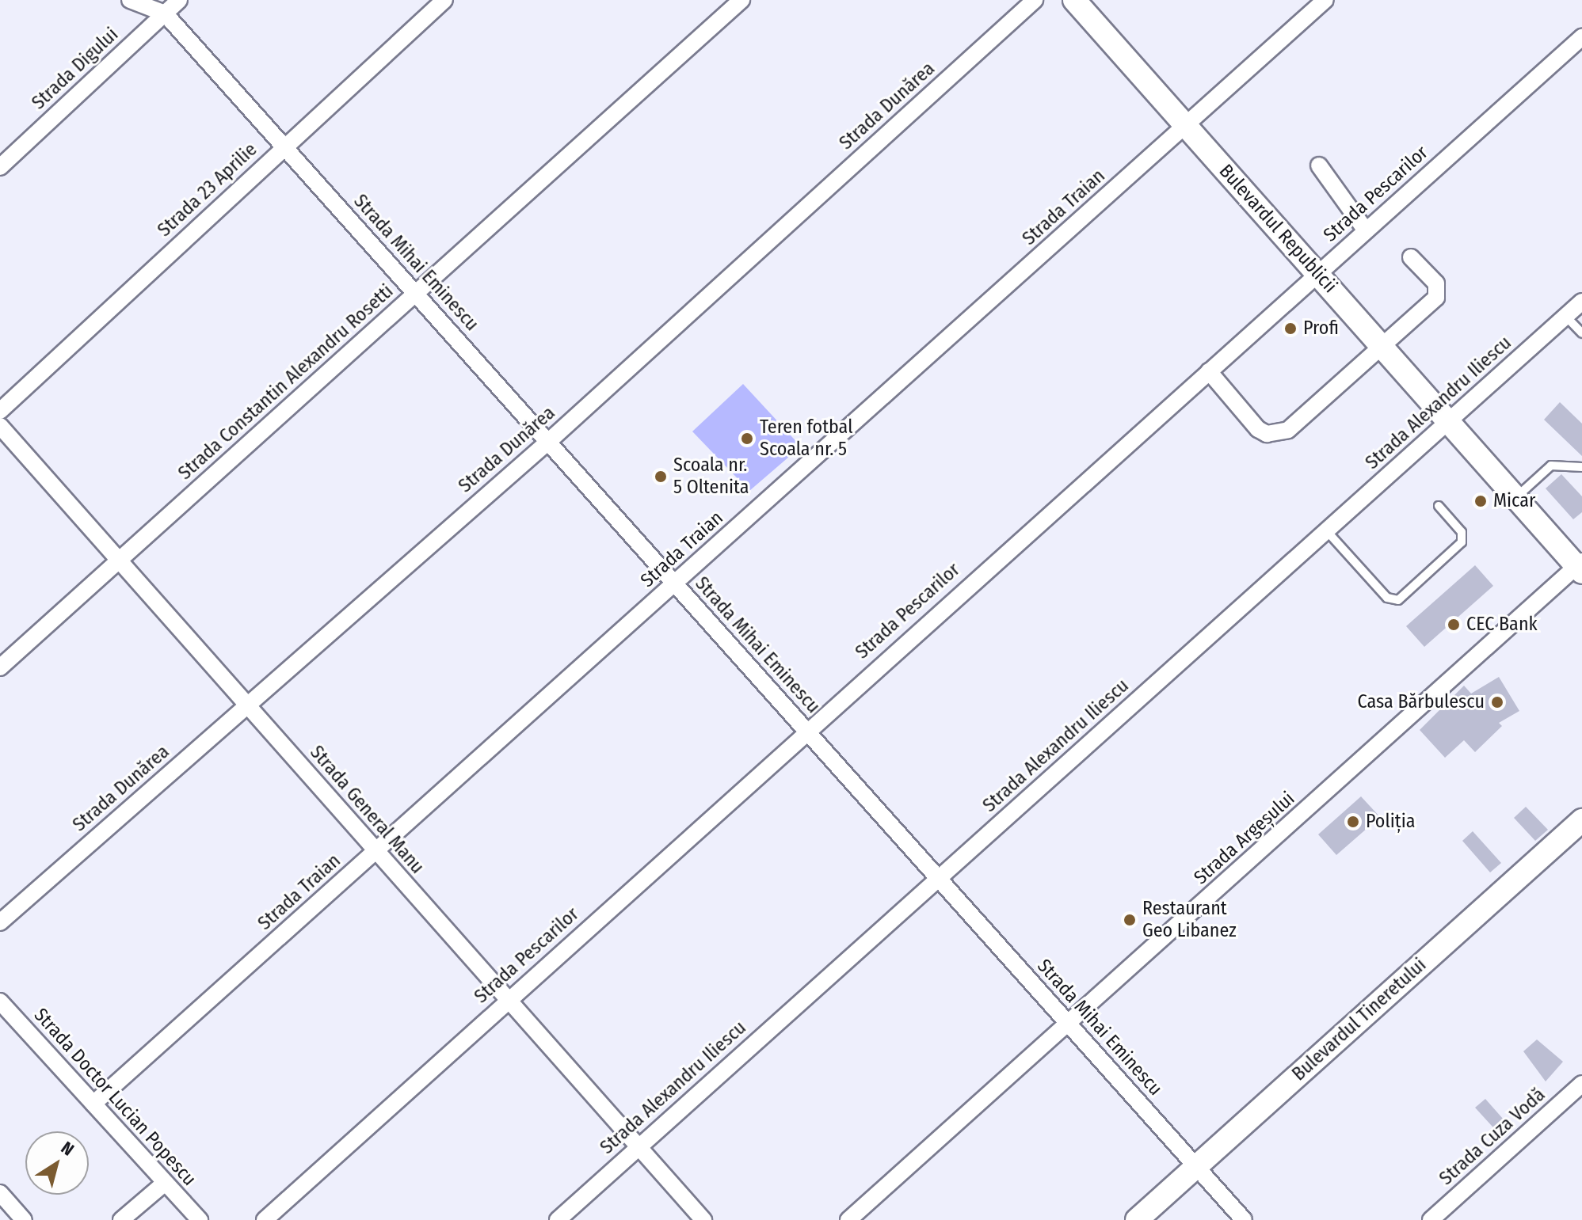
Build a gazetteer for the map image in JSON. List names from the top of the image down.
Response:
{
  "streets": {
    "street": [
      "Strada Digului",
      "Strada Dunărea",
      "Strada 23 Aprilie",
      "Strada Pescarilor",
      "Strada Traian",
      "Bulevardul Republicii",
      "Strada Mihai Eminescu",
      "Strada Constantin Alexandru Rosetti",
      "Strada Alexandru Iliescu",
      "Strada General Manu",
      "Strada Argeșului",
      "Bulevardul Tineretului",
      "Strada Doctor Lucian Popescu",
      "Strada Cuza Vodă"
    ]
  },
  "crossings": [
    ["Strada Digului", "Strada Mihai Eminescu"],
    ["Strada Dunărea", "Strada Mihai Eminescu"],
    ["Strada Dunărea", "Strada General Manu"],
    ["Strada 23 Aprilie", "Strada Mihai Eminescu"],
    ["Strada Pescarilor", "Bulevardul Republicii"],
    ["Strada Pescarilor", "Strada Mihai Eminescu"],
    ["Strada Pescarilor", "Strada General Manu"],
    ["Strada Traian", "Bulevardul Republicii"],
    ["Strada Traian", "Strada Mihai Eminescu"],
    ["Strada Traian", "Strada General Manu"],
    ["Strada Traian", "Strada Doctor Lucian Popescu"],
    ["Bulevardul Republicii", "Strada Alexandru Iliescu"],
    ["Bulevardul Republicii", "Strada Argeșului"],
    ["Strada Mihai Eminescu", "Strada Constantin Alexandru Rosetti"],
    ["Strada Mihai Eminescu", "Strada Alexandru Iliescu"],
    ["Strada Mihai Eminescu", "Strada Argeșului"],
    ["Strada Mihai Eminescu", "Bulevardul Tineretului"],
    ["Strada Constantin Alexandru Rosetti", "Strada General Manu"],
    ["Strada Alexandru Iliescu", "Strada General Manu"]
  ],
  "places": [
    "Profi",
    "Teren fotbal Scoala nr. 5",
    "Scoala nr. 5 Oltenita",
    "Micar",
    "CEC Bank",
    "Casa Bărbulescu",
    "Poliția",
    "Restaurant Geo Libanez"
  ],
  "north": "top right"
}
